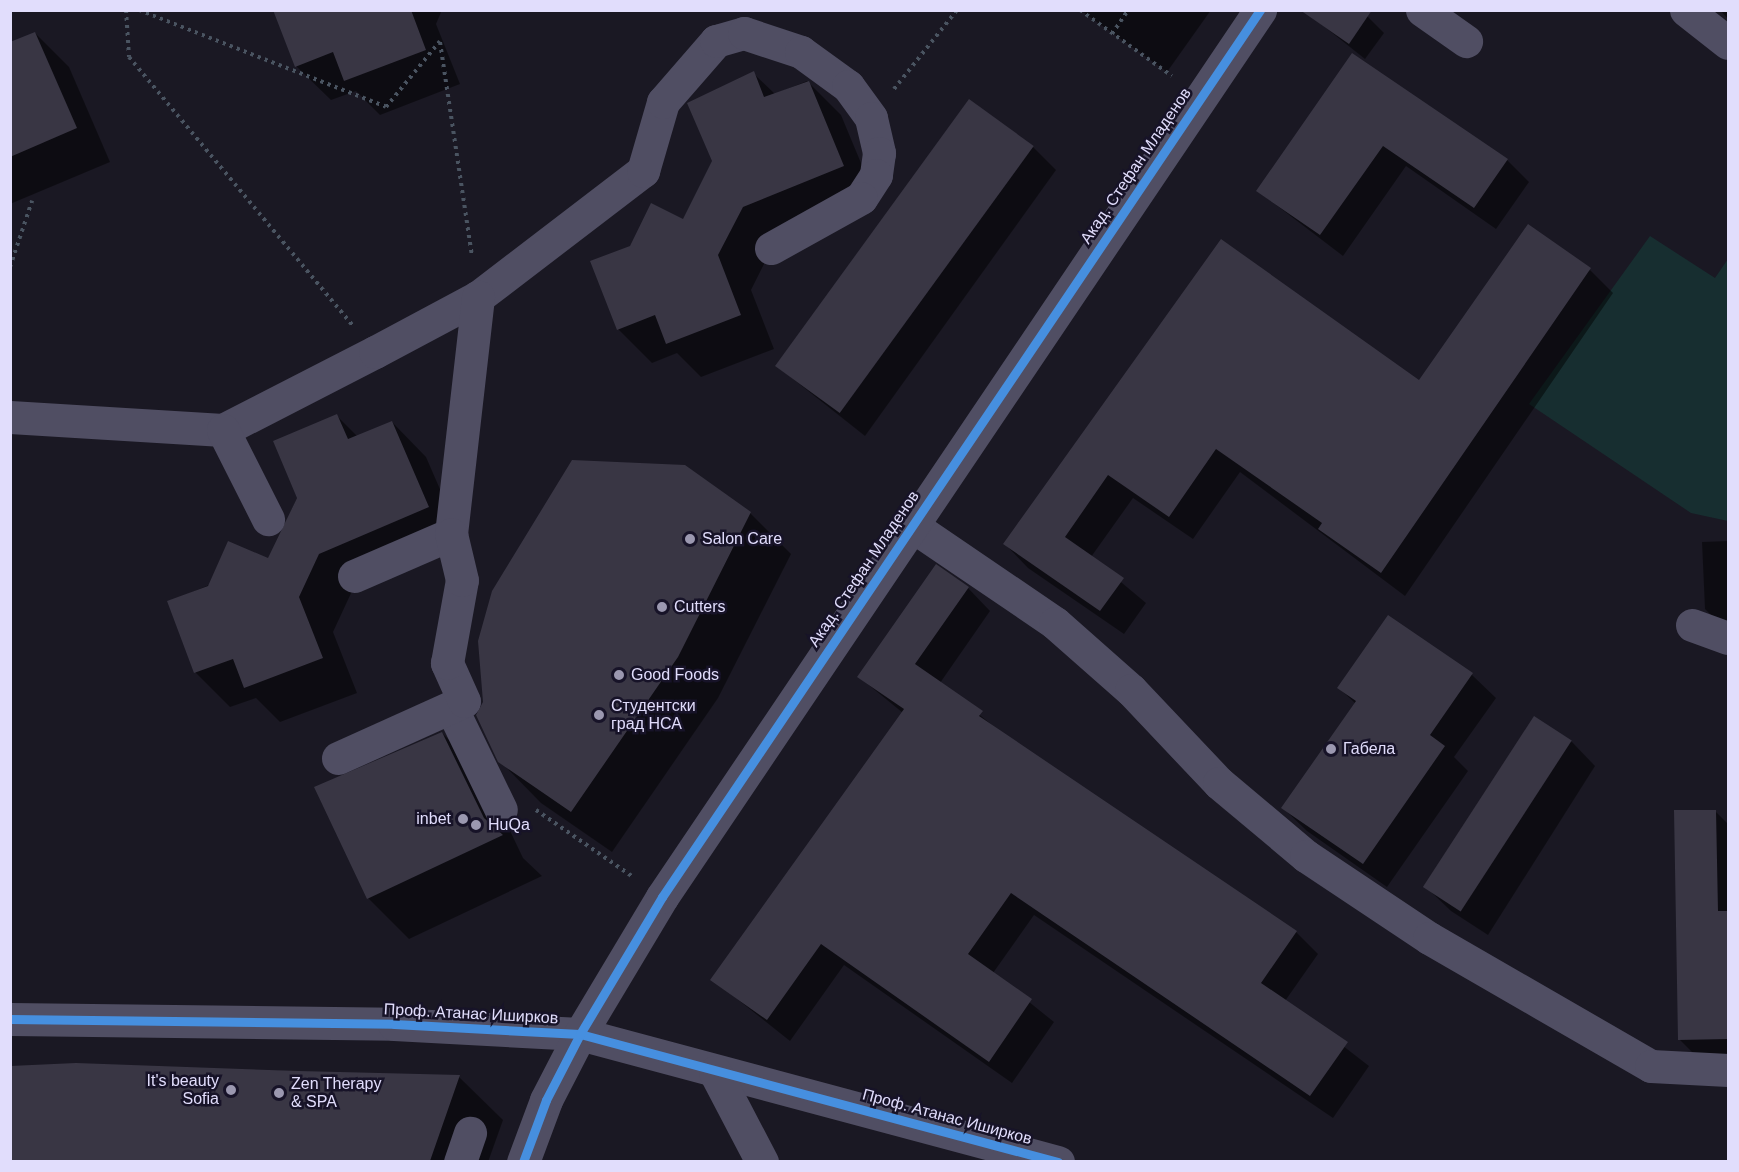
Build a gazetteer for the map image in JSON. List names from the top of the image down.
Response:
{
  "streets": {
    "street": ["Акад. Стефан Младенов", "Проф. Атанас Иширков"]
  },
  "crossings": [
    ["Акад. Стефан Младенов", "Проф. Атанас Иширков"]
  ],
  "places": [
    "Salon Care",
    "Cutters",
    "Good Foods",
    "Студентски град НСА",
    "Габела",
    "inbet",
    "HuQa",
    "It's beauty Sofia",
    "Zen Therapy & SPA"
  ]
}
